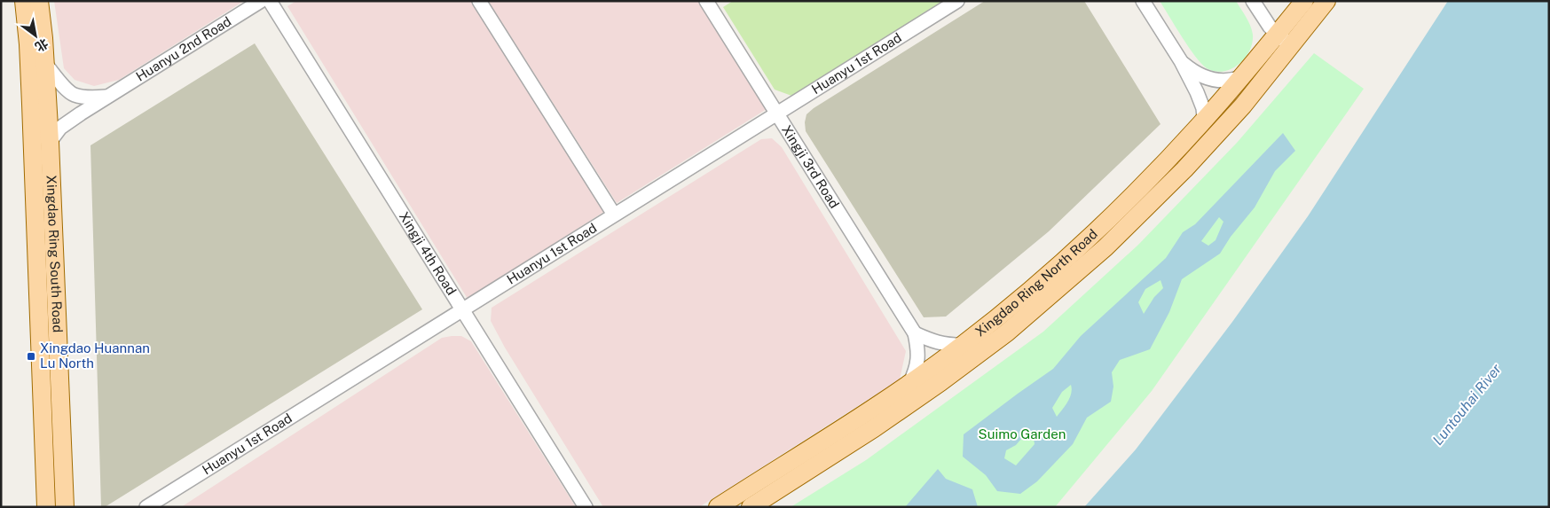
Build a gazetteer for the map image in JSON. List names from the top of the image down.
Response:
{
  "streets": {
    "main road": ["Xingdao Ring South Road", "Xingdao Ring North Road"],
    "street": [
      "Huanyu 2nd Road",
      "Huanyu 1st Road",
      "Xingji 3rd Road",
      "Xingji 4th Road"
    ]
  },
  "crossings": [
    ["Huanyu 2nd Road", "Xingdao Ring South Road"],
    ["Huanyu 1st Road", "Xingji 3rd Road"],
    ["Huanyu 1st Road", "Xingji 4th Road"],
    ["Xingji 3rd Road", "Xingdao Ring North Road"]
  ],
  "water": ["Luntouhai River"],
  "parks": ["Suimo Garden"],
  "places": {
    "transit": ["Xingdao Huannan Lu North"]
  },
  "north": "bottom right"
}
